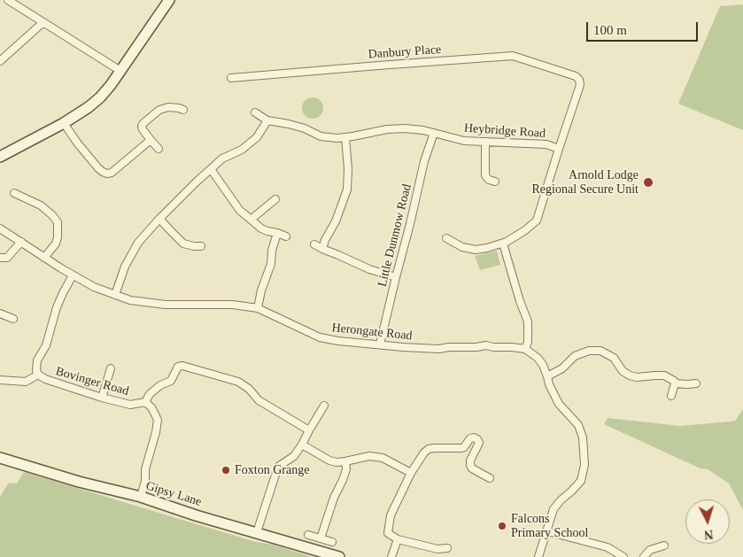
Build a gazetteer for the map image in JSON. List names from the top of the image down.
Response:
{
  "streets": {
    "street": [
      "Danbury Place",
      "Heybridge Road",
      "Little Dunmow Road",
      "Herongate Road",
      "Bovinger Road",
      "Gipsy Lane"
    ]
  },
  "crossings": [
    ["Danbury Place", "Heybridge Road"],
    ["Heybridge Road", "Little Dunmow Road"],
    ["Little Dunmow Road", "Herongate Road"],
    ["Herongate Road", "Bovinger Road"]
  ],
  "places": ["Arnold Lodge Regional Secure Unit", "Foxton Grange", "Falcons Primary School"],
  "scale_bar": "100 m",
  "north": "bottom"
}
